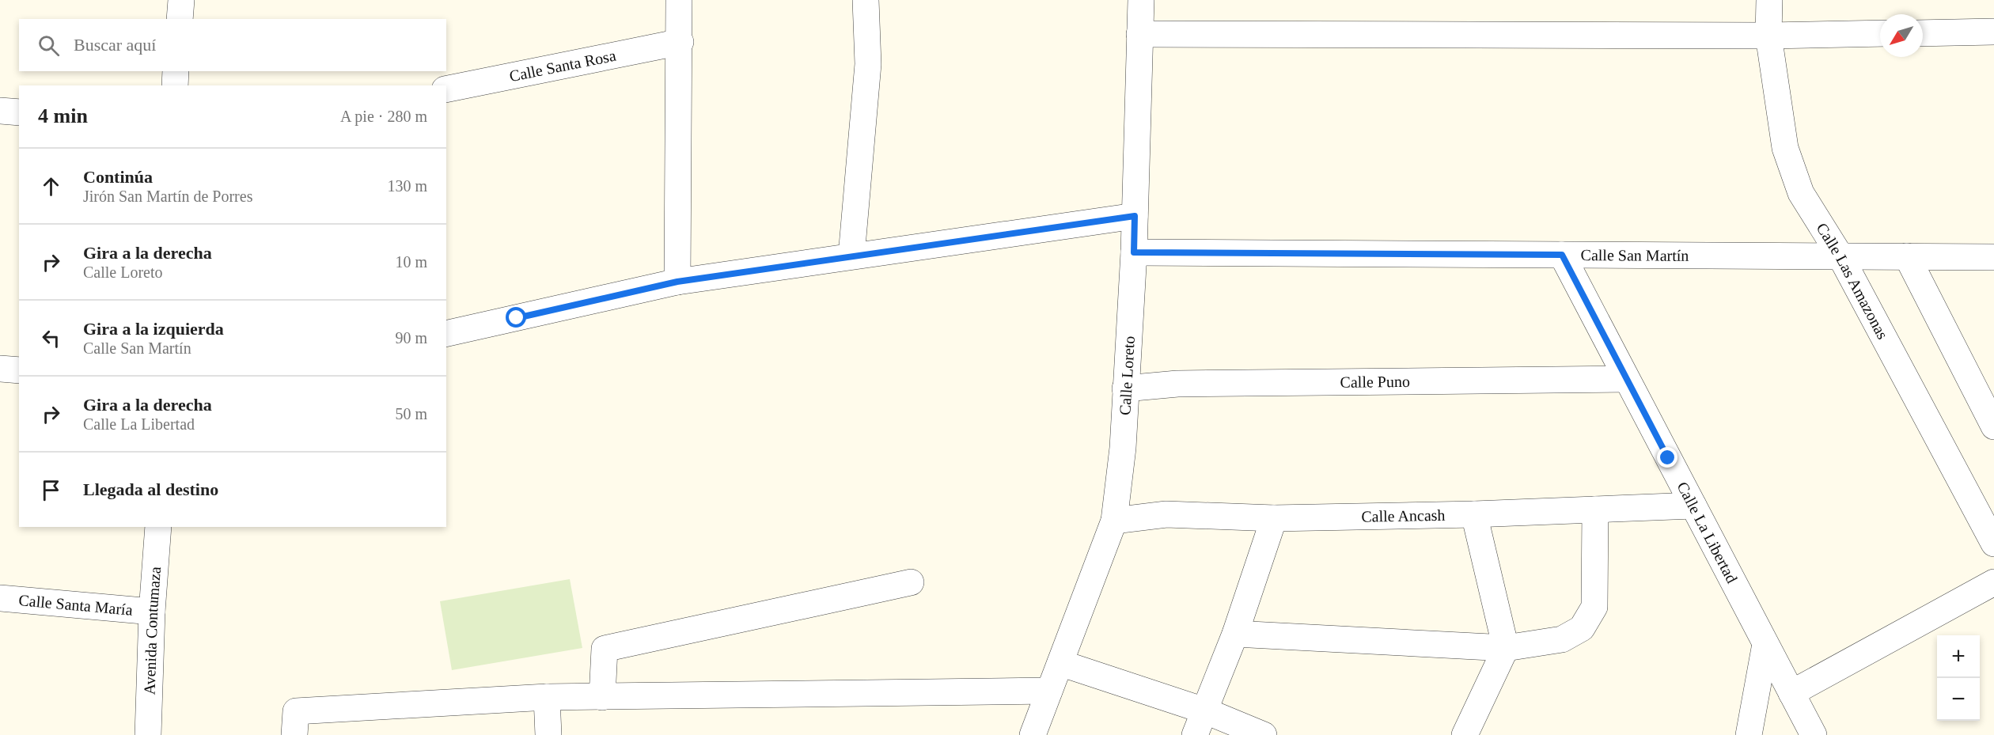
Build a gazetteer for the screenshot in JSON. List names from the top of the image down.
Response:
{
  "streets": {
    "street": [
      "Calle Santa Rosa",
      "Calle San Martín",
      "Calle Las Amazonas",
      "Calle Loreto",
      "Calle Puno",
      "Calle Ancash",
      "Calle La Libertad",
      "Calle Santa María",
      "Avenida Contumaza"
    ]
  },
  "crossings": [
    ["Calle San Martín", "Calle Las Amazonas"],
    ["Calle San Martín", "Calle Loreto"],
    ["Calle San Martín", "Calle La Libertad"],
    ["Calle Loreto", "Calle Puno"],
    ["Calle Loreto", "Calle Ancash"],
    ["Calle Puno", "Calle La Libertad"],
    ["Calle Ancash", "Calle La Libertad"],
    ["Calle Santa María", "Avenida Contumaza"]
  ],
  "north": "bottom left",
  "page": {
    "search": "Buscar aquí",
    "heading": ["4 min", "A pie · 280 m"],
    "list": [
      ["Continúa", "Jirón San Martín de Porres", "130 m"],
      ["Gira a la derecha", "Calle Loreto", "10 m"],
      ["Gira a la izquierda", "Calle San Martín", "90 m"],
      ["Gira a la derecha", "Calle La Libertad", "50 m"],
      "Llegada al destino"
    ],
    "map_buttons": ["+", "−"]
  }
}
